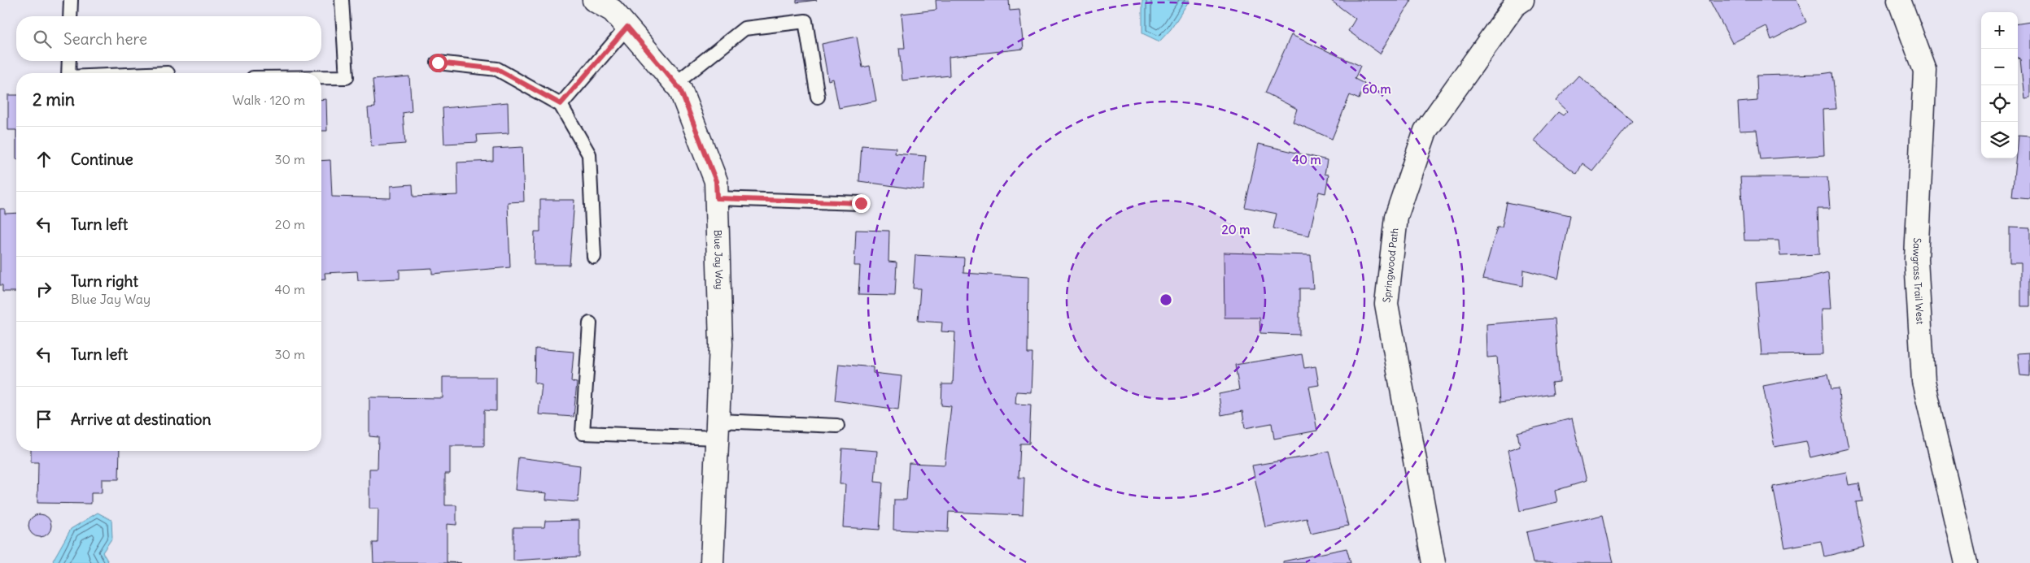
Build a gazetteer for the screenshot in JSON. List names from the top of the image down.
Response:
{
  "streets": {
    "street": ["Blue Jay Way", "Springwood Path", "Sawgrass Trail West"]
  },
  "page": {
    "map_buttons": ["+", "−"],
    "search": "Search here",
    "heading": ["2 min", "Walk · 120 m"],
    "list": [
      ["Continue", "30 m"],
      ["Turn left", "20 m"],
      ["Turn right", "Blue Jay Way", "40 m"],
      ["Turn left", "30 m"],
      "Arrive at destination"
    ]
  },
  "rings": ["60 m", "40 m", "20 m"]
}
